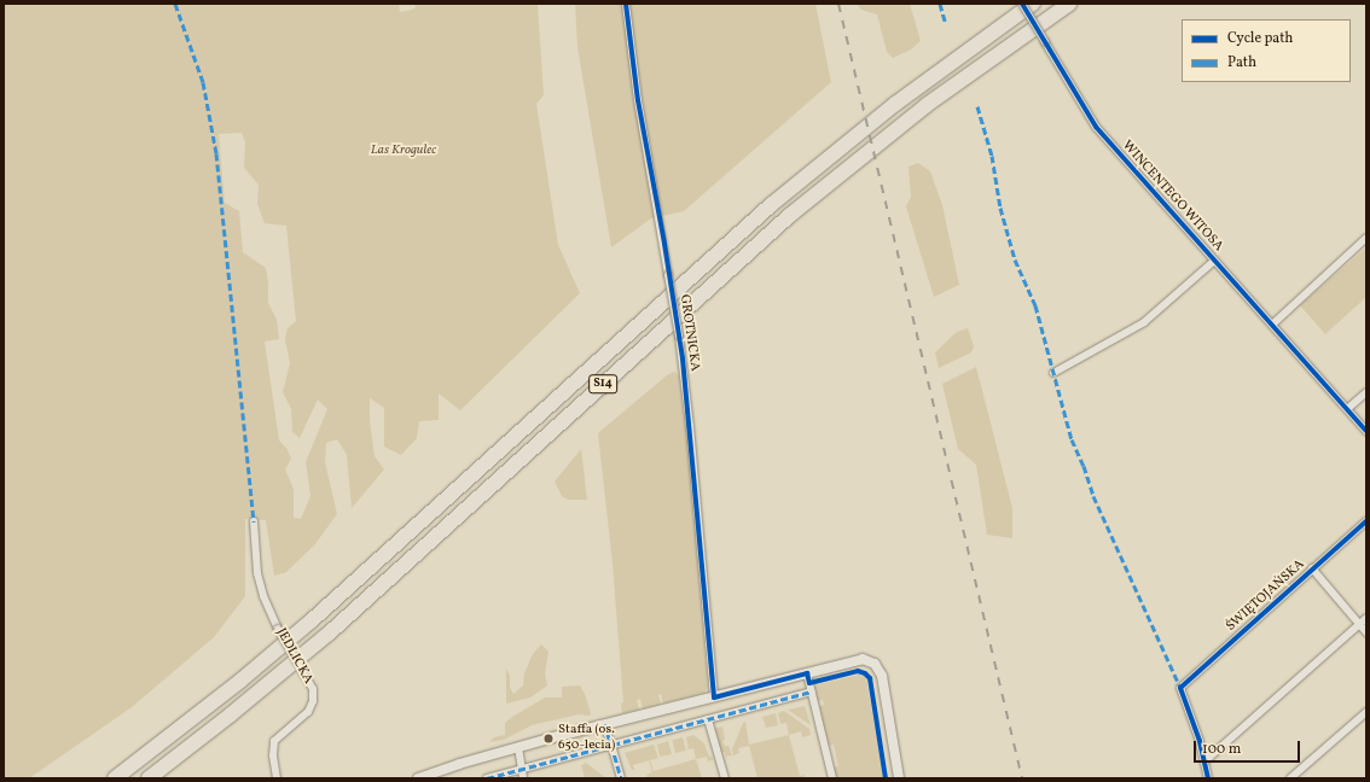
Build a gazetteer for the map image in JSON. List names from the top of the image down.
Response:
{
  "streets": {
    "highway": ["S14"],
    "street": [
      "WINCENTEGO WITOSA",
      "GROTNICKA",
      "ŚWIĘTOJAŃSKA",
      "JEDLICKA"
    ]
  },
  "parks": ["Las Krogulec"],
  "places": ["Staffa (os. 650-lecia)"],
  "legend": ["Cycle path", "Path"],
  "scale_bar": "100 m"
}
